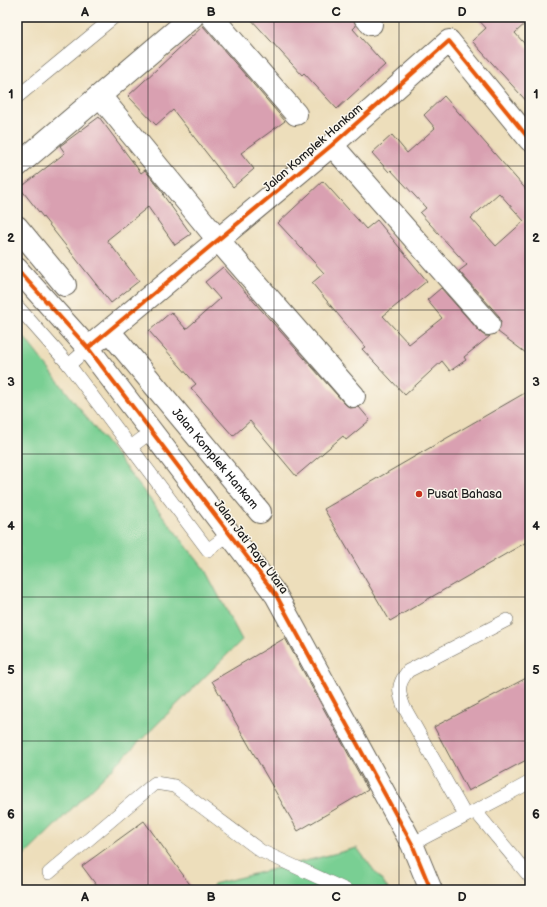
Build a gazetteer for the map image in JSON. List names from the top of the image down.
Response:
{
  "streets": {
    "street": ["Jalan Komplek Hankam", "Jalan Jati Raya Utara"]
  },
  "crossings": [
    ["Jalan Komplek Hankam", "Jalan Jati Raya Utara"]
  ],
  "places": ["Pusat Bahasa"],
  "grid": {
    "columns": [
      "A",
      "B",
      "C",
      "D"
    ],
    "rows": [
      "1",
      "2",
      "3",
      "4",
      "5",
      "6"
    ]
  }
}
